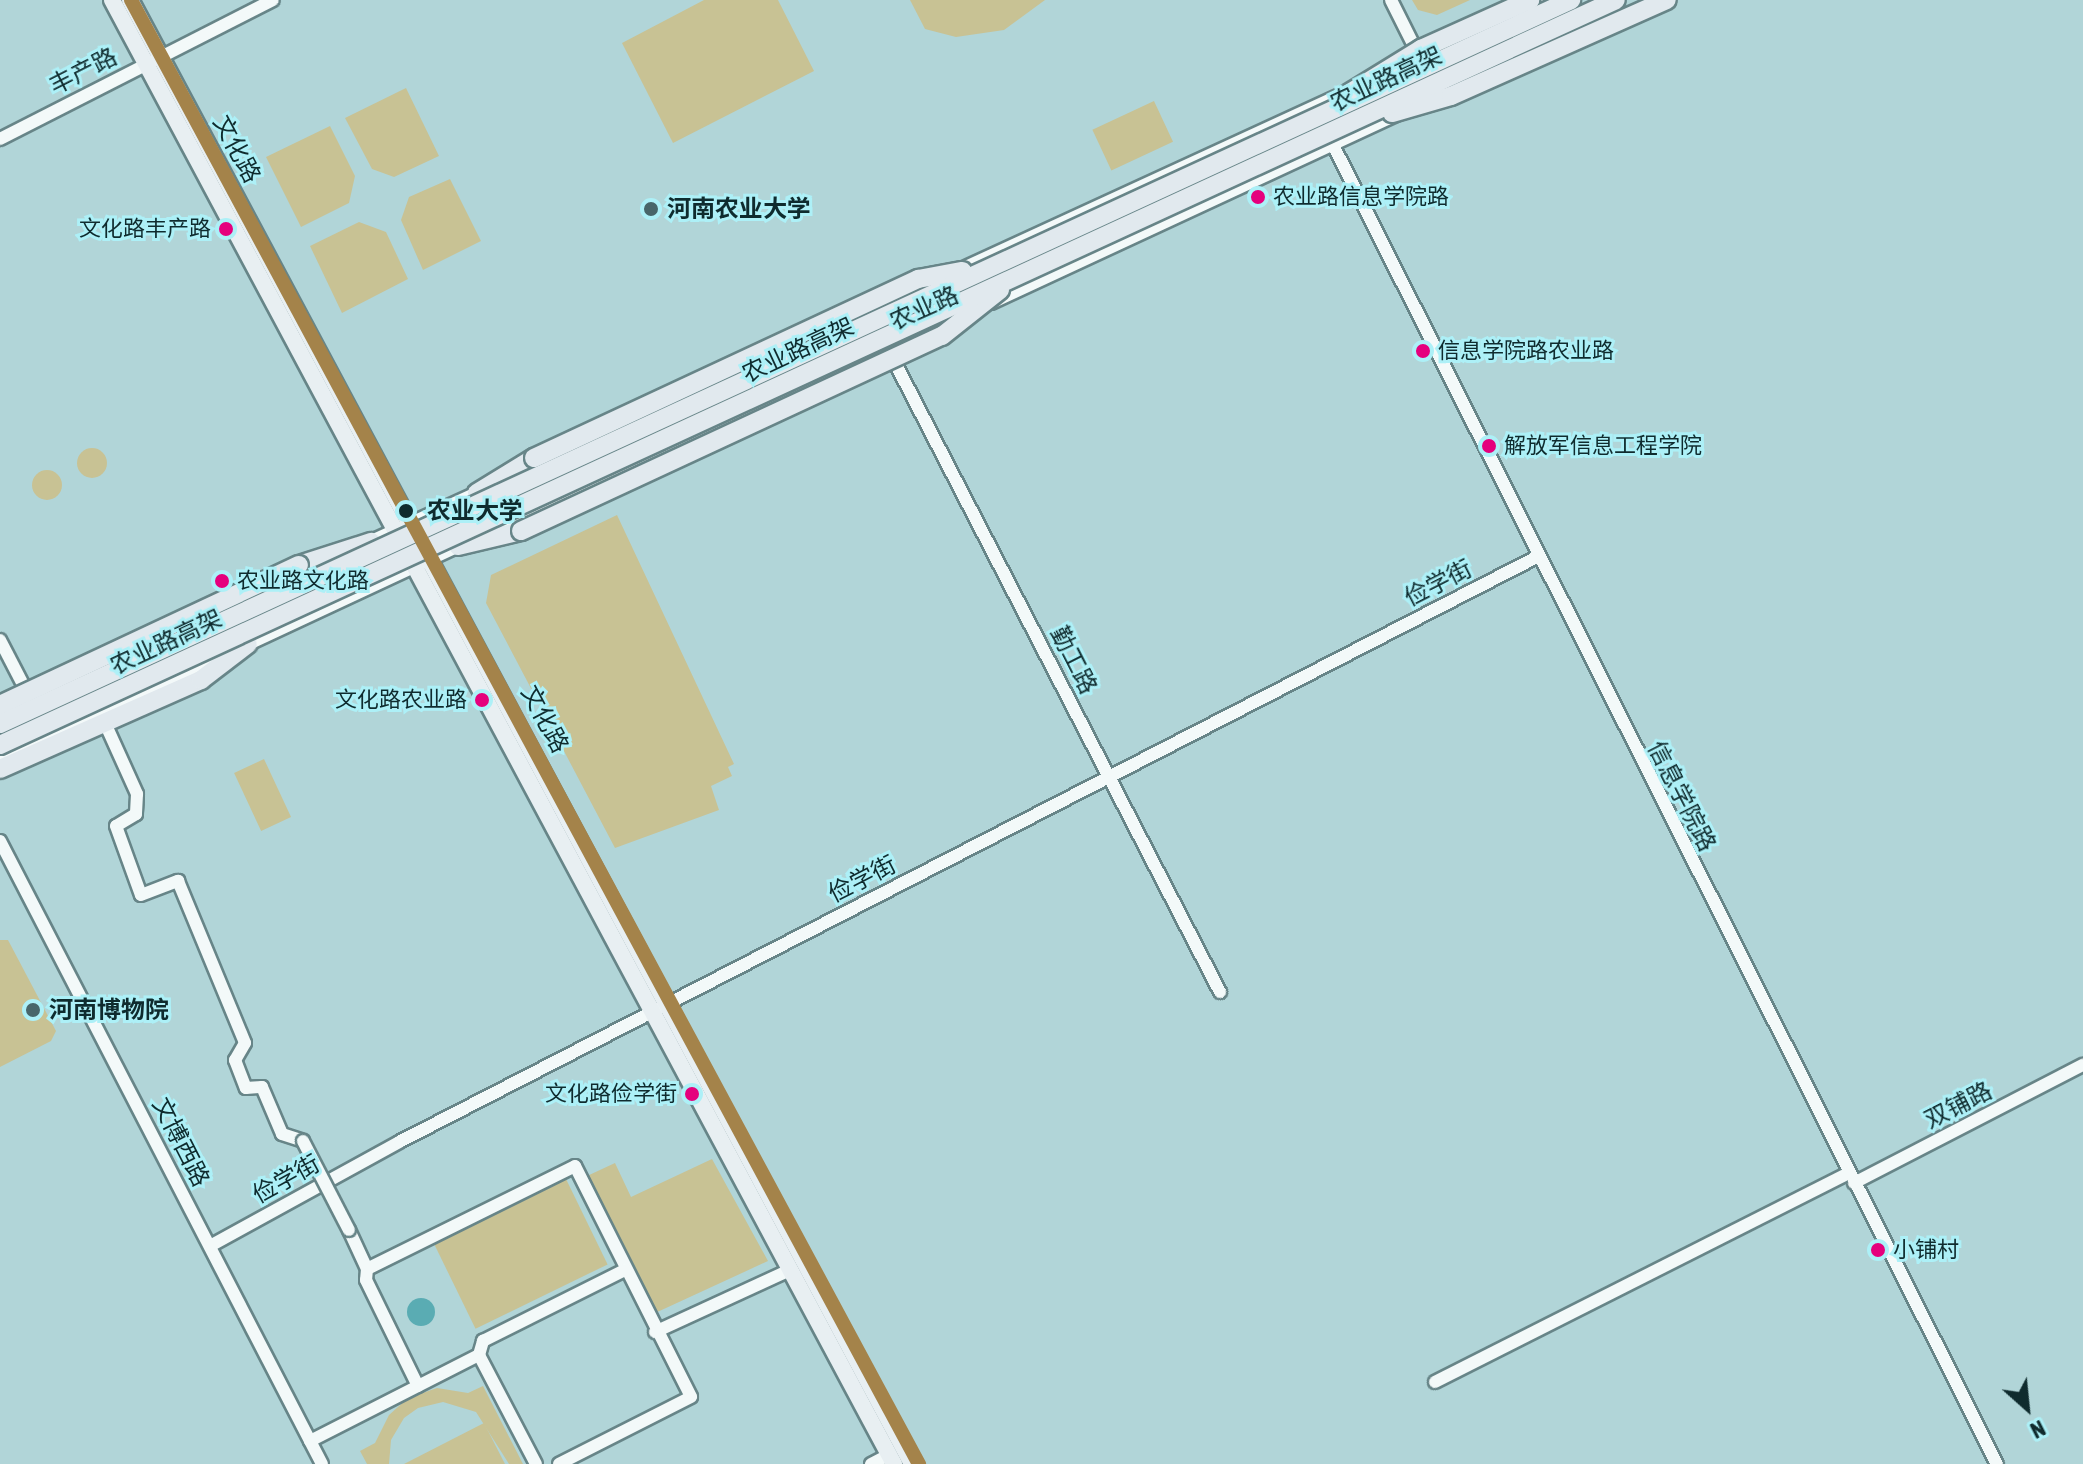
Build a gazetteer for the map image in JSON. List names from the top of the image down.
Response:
{
  "streets": {
    "highway": ["农业路高架"],
    "main road": ["文化路"],
    "street": [
      "丰产路",
      "农业路",
      "俭学街",
      "勤工路",
      "信息学院路",
      "双铺路",
      "文博西路"
    ]
  },
  "crossings": [
    ["丰产路", "文化路"],
    ["文化路", "农业路"],
    ["文化路", "俭学街"],
    ["农业路", "勤工路"],
    ["农业路", "信息学院路"],
    ["俭学街", "勤工路"],
    ["俭学街", "信息学院路"],
    ["俭学街", "文博西路"],
    ["信息学院路", "双铺路"]
  ],
  "places": [
    "农业路信息学院路",
    "河南农业大学",
    "文化路丰产路",
    "信息学院路农业路",
    "解放军信息工程学院",
    "农业大学",
    "农业路文化路",
    "文化路农业路",
    "河南博物院",
    "文化路俭学街",
    "小铺村"
  ],
  "north": "bottom right"
}
